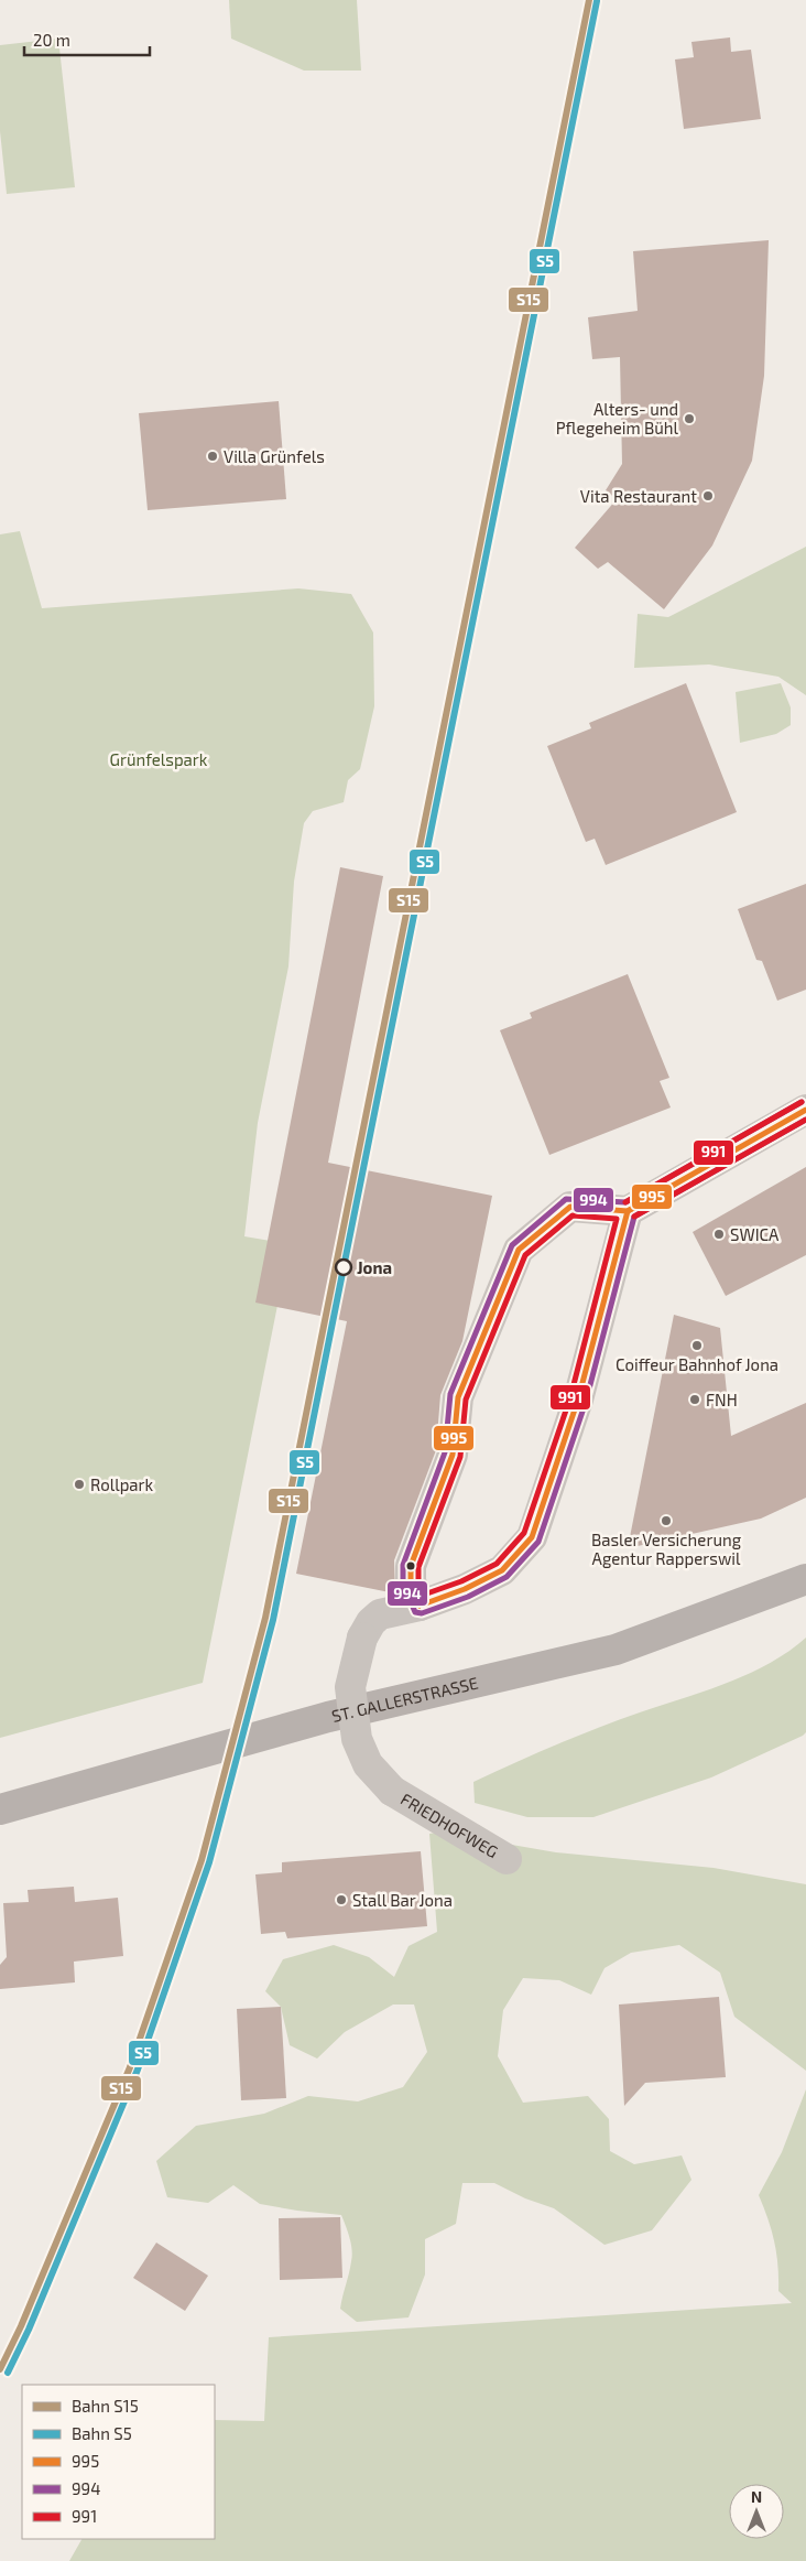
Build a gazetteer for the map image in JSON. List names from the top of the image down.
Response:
{
  "streets": {
    "main road": ["ST. GALLERSTRASSE"],
    "street": ["FRIEDHOFWEG"]
  },
  "parks": ["Grünfelspark"],
  "places": [
    "Alters- und Pflegeheim Bühl",
    "Villa Grünfels",
    "Vita Restaurant",
    "SWICA",
    "Jona",
    "Coiffeur Bahnhof Jona",
    "FNH",
    "Rollpark",
    "Basler Versicherung Agentur Rapperswil",
    "Stall Bar Jona"
  ],
  "lines": [
    "rail line S15",
    "rail line S5",
    "transit line 994",
    "transit line 991",
    "transit line 995"
  ],
  "legend": [
    "Bahn S15",
    "Bahn S5",
    "995",
    "994",
    "991"
  ],
  "scale_bar": "20 m",
  "north": "top"
}
